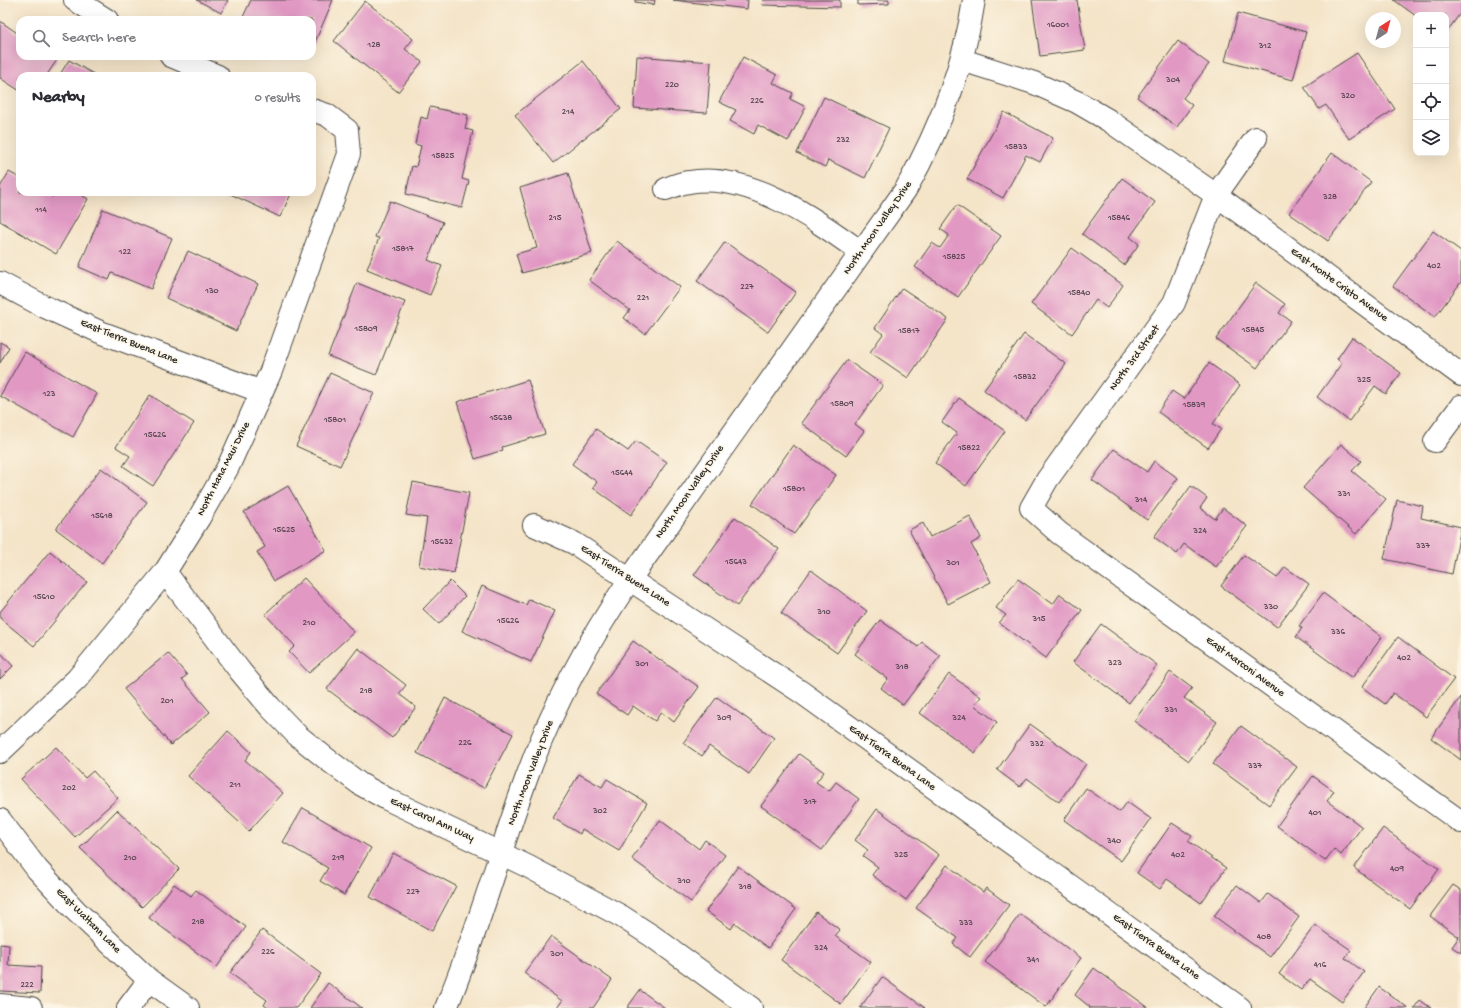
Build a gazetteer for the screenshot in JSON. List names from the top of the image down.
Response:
{
  "streets": {
    "street": [
      "North Moon Valley Drive",
      "East Monte Cristo Avenue",
      "East Tierra Buena Lane",
      "North 3rd Street",
      "North Hana Maui Drive",
      "East Marconi Avenue",
      "East Carol Ann Way",
      "East Waltann Lane"
    ]
  },
  "crossings": [
    ["North Moon Valley Drive", "East Monte Cristo Avenue"],
    ["North Moon Valley Drive", "East Tierra Buena Lane"],
    ["North Moon Valley Drive", "East Carol Ann Way"],
    ["East Monte Cristo Avenue", "North 3rd Street"],
    ["East Tierra Buena Lane", "North Hana Maui Drive"],
    ["North 3rd Street", "East Marconi Avenue"],
    ["North Hana Maui Drive", "East Carol Ann Way"]
  ],
  "house_numbers": [
    "16001",
    "128",
    "312",
    "304",
    "220",
    "320",
    "226",
    "214",
    "232",
    "15833",
    "15825",
    "328",
    "114",
    "215",
    "15846",
    "15817",
    "122",
    "15825",
    "402",
    "227",
    "130",
    "15840",
    "221",
    "15809",
    "15845",
    "15817",
    "15832",
    "325",
    "123",
    "15809",
    "15839",
    "15638",
    "15801",
    "15626",
    "15822",
    "15644",
    "15801",
    "331",
    "314",
    "15618",
    "15625",
    "324",
    "15632",
    "337",
    "15643",
    "301",
    "15610",
    "330",
    "310",
    "315",
    "15626",
    "210",
    "336",
    "402",
    "323",
    "301",
    "318",
    "218",
    "201",
    "331",
    "309",
    "324",
    "226",
    "332",
    "337",
    "211",
    "202",
    "317",
    "302",
    "401",
    "340",
    "325",
    "402",
    "210",
    "219",
    "409",
    "310",
    "318",
    "227",
    "218",
    "333",
    "408",
    "324",
    "226",
    "301",
    "341",
    "416",
    "222"
  ],
  "north": "top right",
  "page": {
    "map_buttons": ["+", "−"],
    "search": "Search here",
    "heading": ["Nearby", "0 results"]
  }
}
